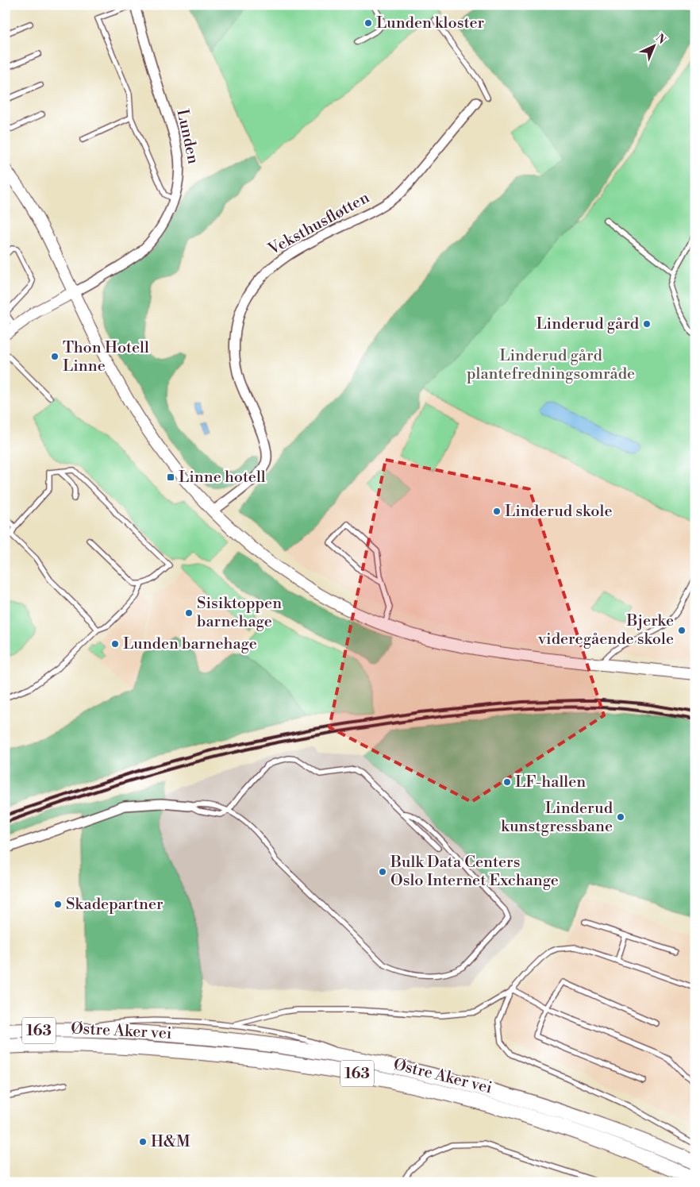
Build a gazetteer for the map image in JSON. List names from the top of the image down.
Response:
{
  "streets": {
    "highway": ["163", "Østre Aker vei"],
    "street": ["Lunden", "Veksthusfløtten"]
  },
  "parks": ["Linderud gård plantefredningsområde"],
  "places": {
    "other": [
      "Lunden kloster",
      "Linderud gård",
      "Thon Hotell Linne",
      "Linderud skole",
      "Sisiktoppen barnehage",
      "Bjerke videregående skole",
      "Lunden barnehage",
      "LF-hallen",
      "Linderud kunstgressbane",
      "Bulk Data Centers Oslo Internet Exchange",
      "Skadepartner",
      "H&M"
    ],
    "transit": ["Linne hotell"]
  },
  "north": "top right"
}
